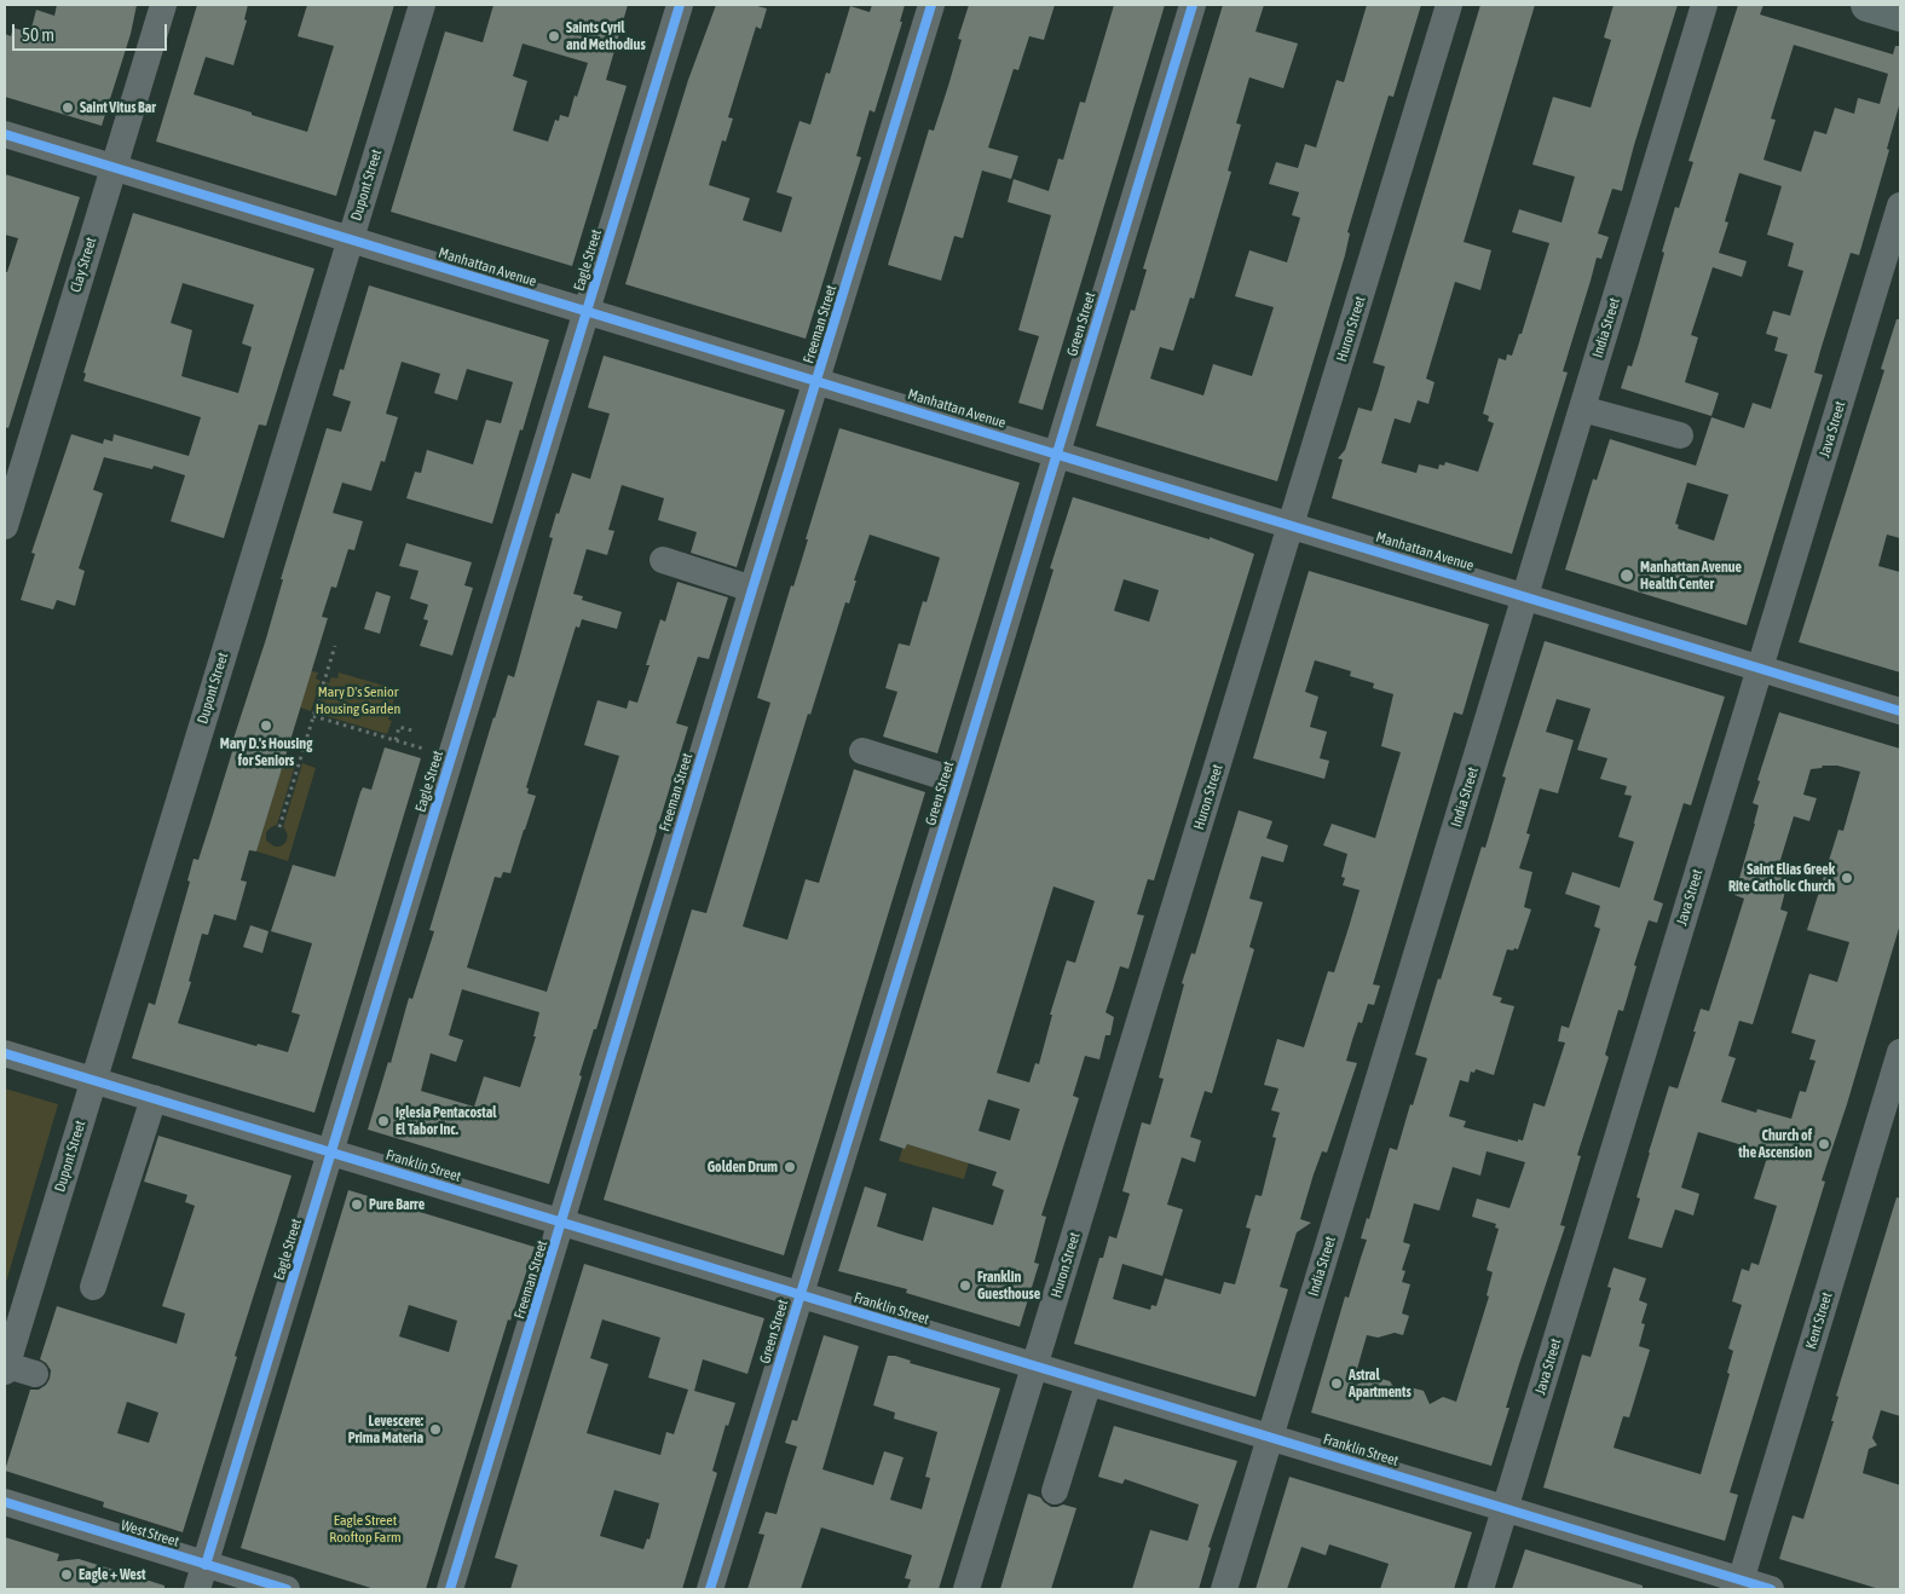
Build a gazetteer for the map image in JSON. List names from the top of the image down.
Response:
{
  "streets": {
    "street": [
      "Dupont Street",
      "Eagle Street",
      "Clay Street",
      "Manhattan Avenue",
      "Freeman Street",
      "Green Street",
      "India Street",
      "Huron Street",
      "Java Street",
      "Franklin Street",
      "Kent Street",
      "West Street"
    ]
  },
  "crossings": [
    ["Dupont Street", "Manhattan Avenue"],
    ["Dupont Street", "Franklin Street"],
    ["Eagle Street", "Manhattan Avenue"],
    ["Eagle Street", "Franklin Street"],
    ["Eagle Street", "West Street"],
    ["Clay Street", "Manhattan Avenue"],
    ["Manhattan Avenue", "Freeman Street"],
    ["Manhattan Avenue", "Green Street"],
    ["Manhattan Avenue", "India Street"],
    ["Manhattan Avenue", "Huron Street"],
    ["Manhattan Avenue", "Java Street"],
    ["Freeman Street", "Franklin Street"],
    ["Green Street", "Franklin Street"],
    ["India Street", "Franklin Street"],
    ["Huron Street", "Franklin Street"],
    ["Java Street", "Franklin Street"],
    ["Franklin Street", "Kent Street"]
  ],
  "parks": ["Mary D's Senior Housing Garden", "Eagle Street Rooftop Farm"],
  "places": [
    "Saints Cyril and Methodius",
    "Saint Vitus Bar",
    "Manhattan Avenue Health Center",
    "Mary D.'s Housing for Seniors",
    "Saint Elias Greek Rite Catholic Church",
    "Iglesia Pentacostal El Tabor Inc.",
    "Church of the Ascension",
    "Golden Drum",
    "Pure Barre",
    "Franklin Guesthouse",
    "Astral Apartments",
    "Levescere: Prima Materia",
    "Eagle + West"
  ],
  "scale_bar": "50 m"
}
